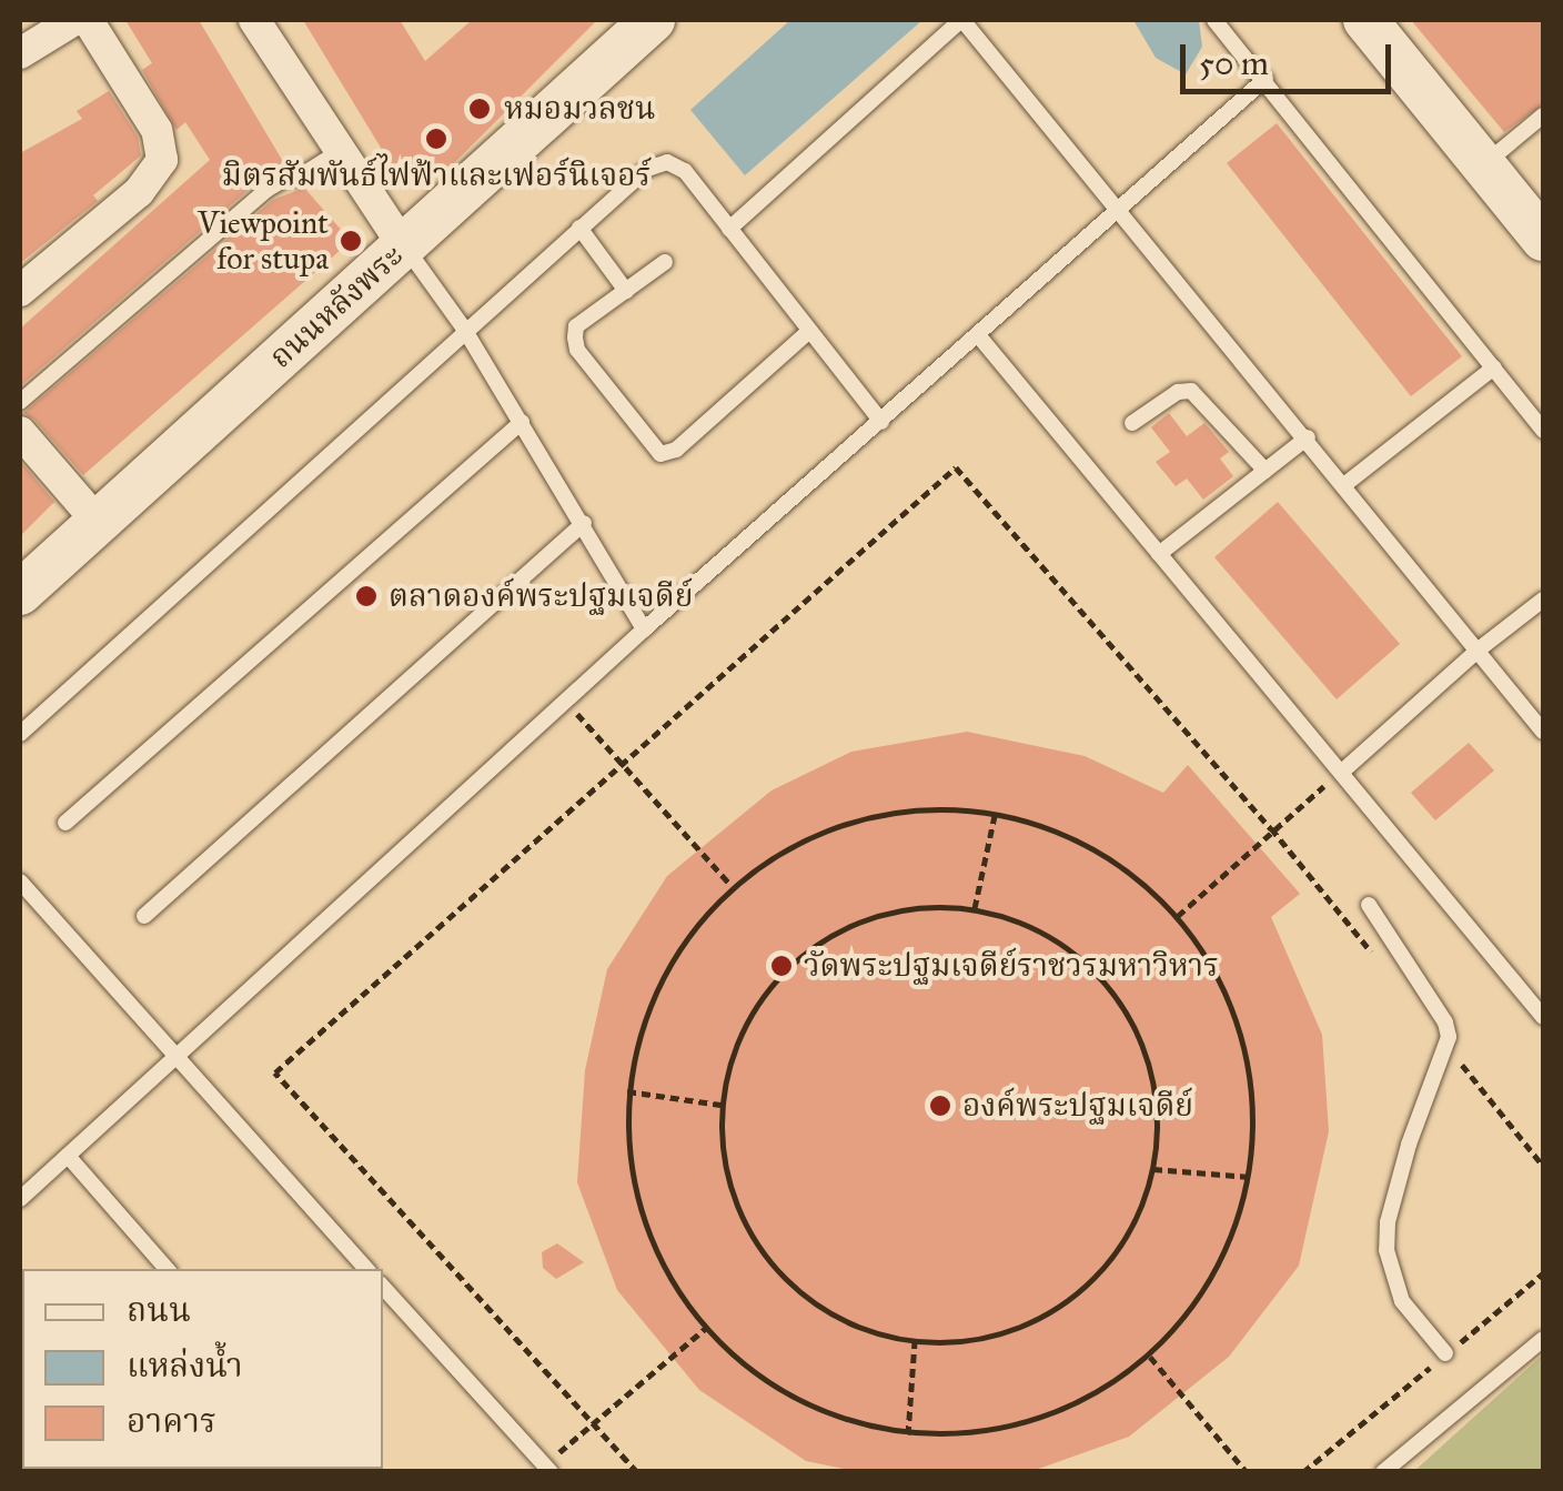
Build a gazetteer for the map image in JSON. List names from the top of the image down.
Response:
{
  "streets": {
    "main road": ["ถนนหลังพระ"]
  },
  "places": [
    "หมอมวลชน",
    "มิตรสัมพันธ์ไฟฟ้าและเฟอร์นิเจอร์",
    "Viewpoint for stupa",
    "ตลาดองค์พระปฐมเจดีย์",
    "วัดพระปฐมเจดีย์ราชวรมหาวิหาร",
    "องค์พระปฐมเจดีย์"
  ],
  "legend": ["ถนน", "แหล่งน้ำ", "อาคาร"],
  "scale_bar": "50 m"
}
